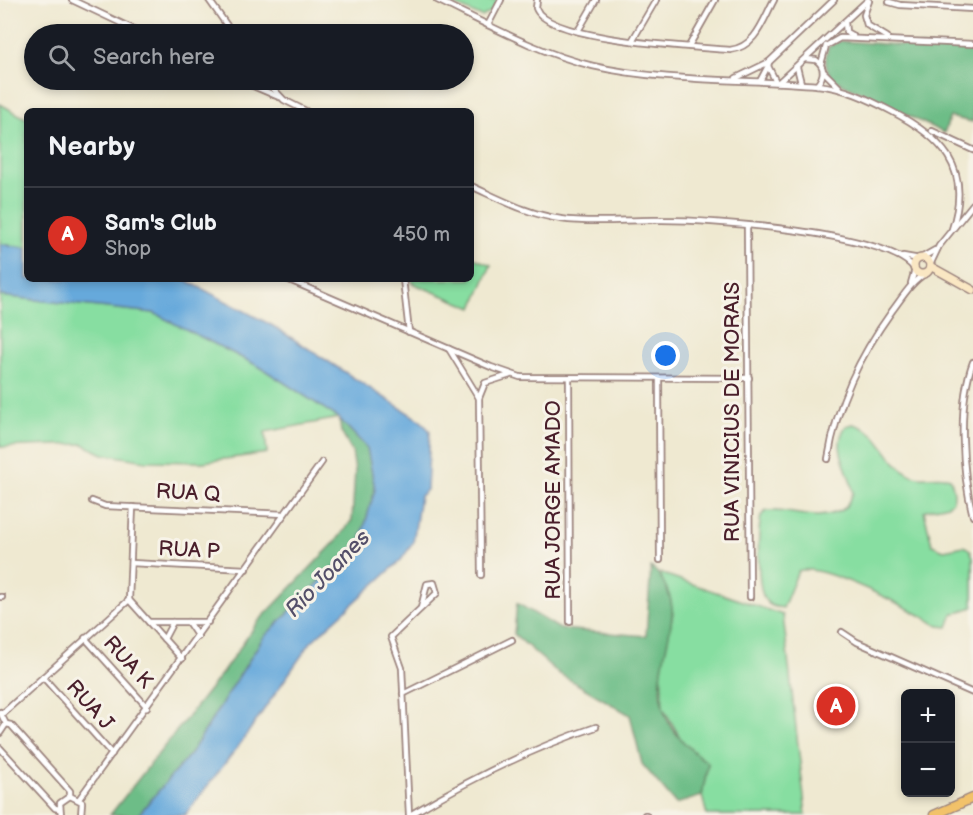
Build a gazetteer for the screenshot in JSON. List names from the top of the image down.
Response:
{
  "streets": {
    "street": [
      "RUA VINICIUS DE MORAIS",
      "RUA Q",
      "RUA JORGE AMADO",
      "RUA P",
      "RUA K",
      "RUA J"
    ]
  },
  "water": ["Rio Joanes"],
  "page": {
    "search": "Search here",
    "heading": "Nearby",
    "list": [
      {
        "mark": "A",
        "name": "Sam's Club",
        "note": "Shop",
        "value": "450 m"
      }
    ],
    "pins": "A",
    "map_buttons": ["+", "−"]
  }
}
